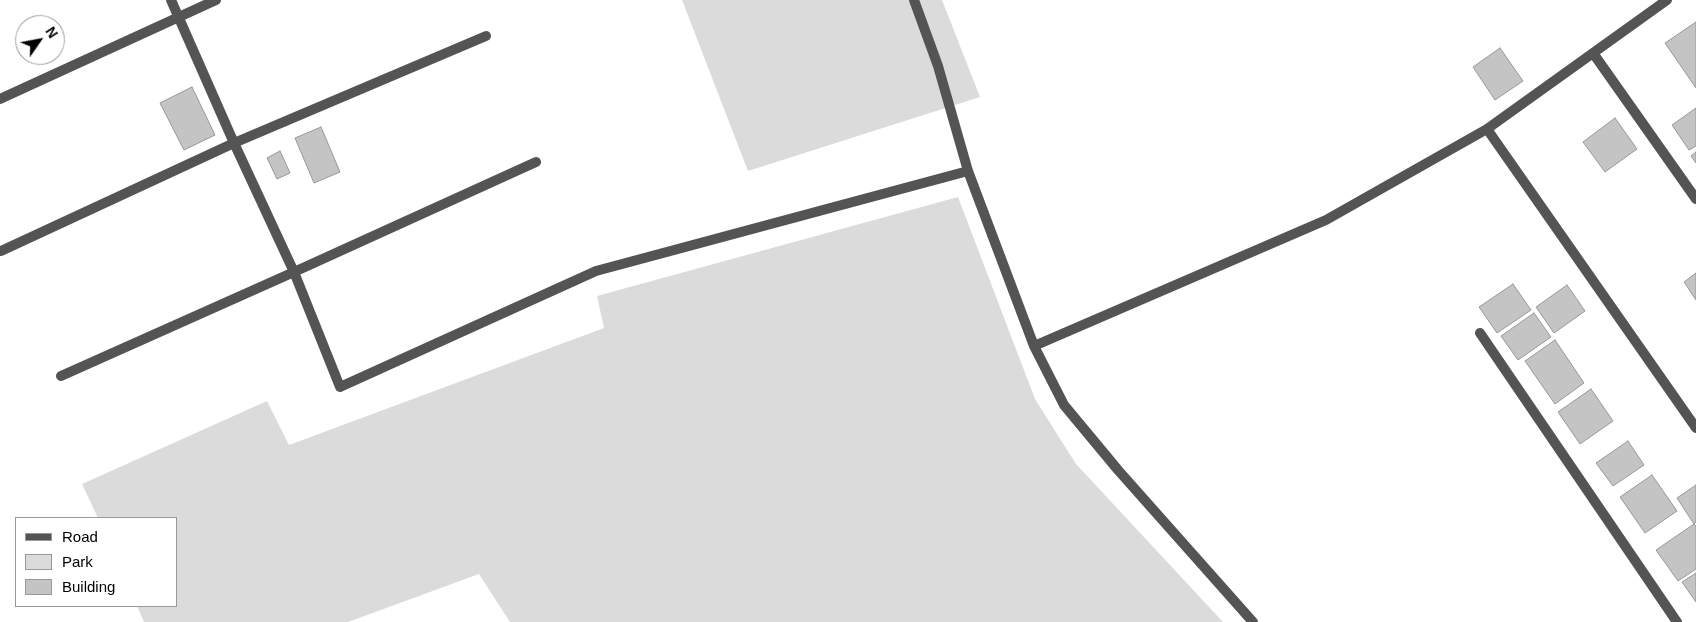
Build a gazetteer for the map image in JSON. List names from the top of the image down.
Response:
{
  "legend": ["Road", "Park", "Building"],
  "north": "top right"
}
